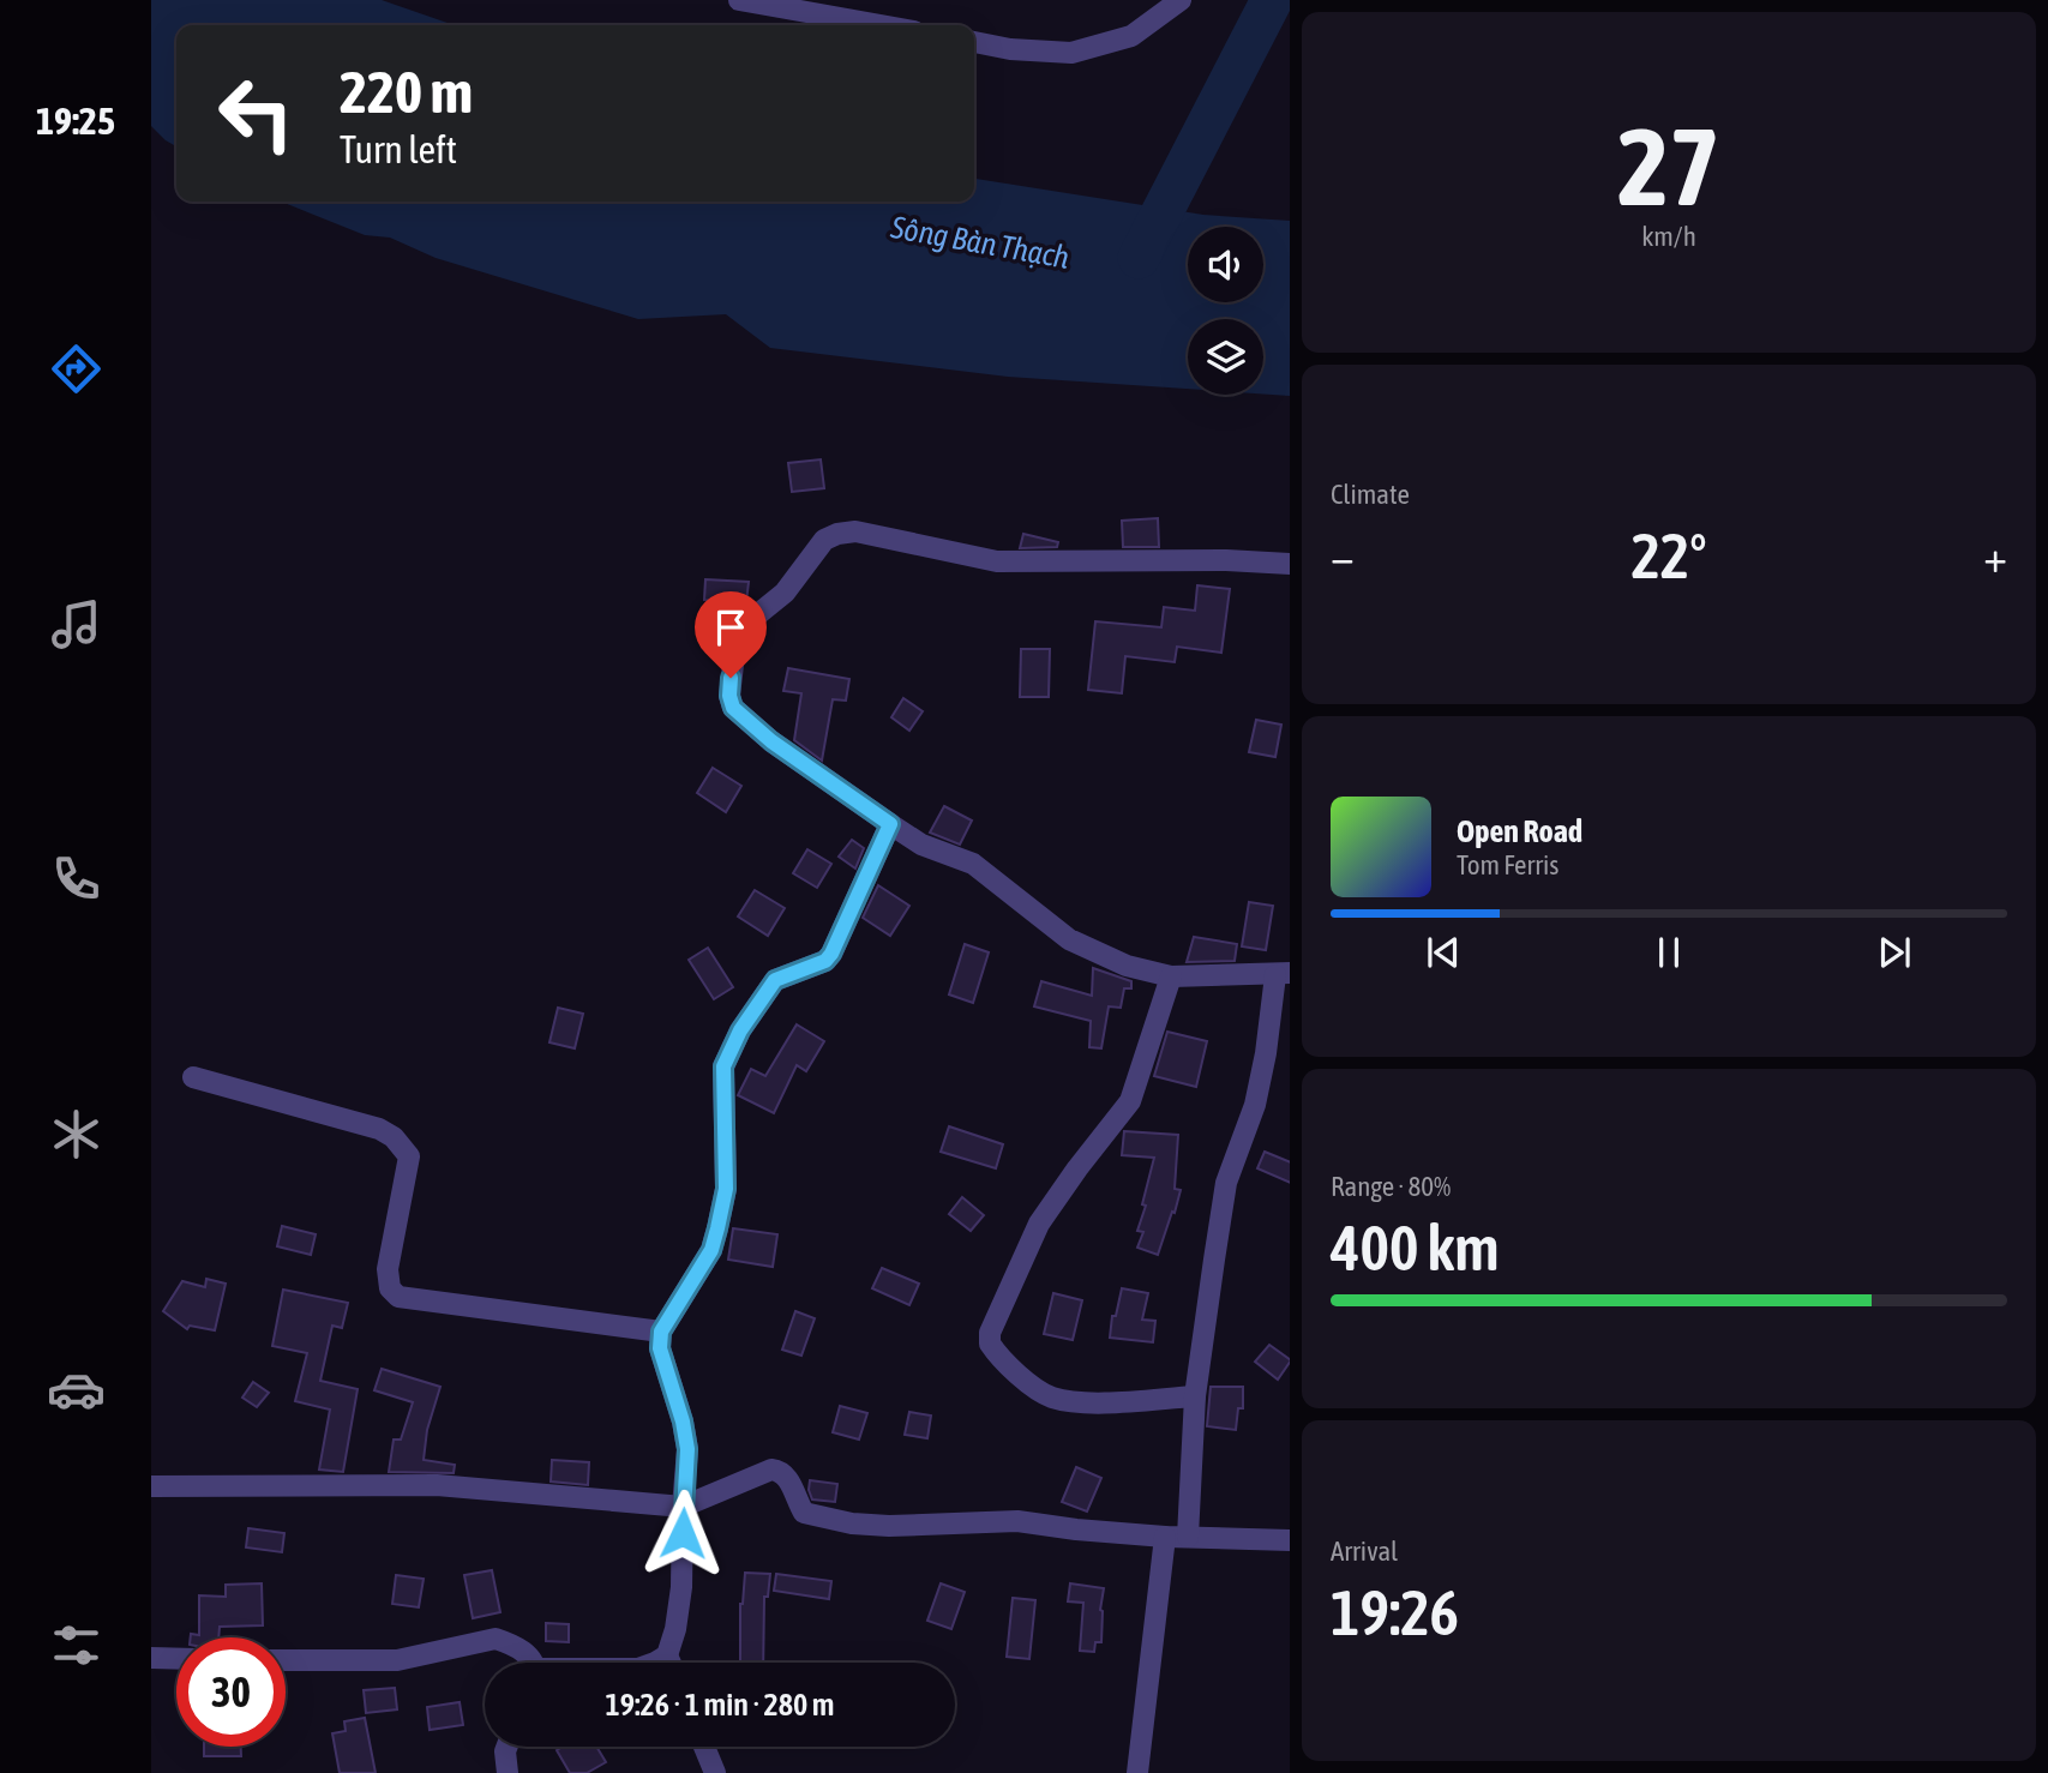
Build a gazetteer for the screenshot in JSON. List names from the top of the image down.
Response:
{
  "water": ["Sông Bàn Thạch"],
  "page": {
    "tabs": "19:25",
    "tile": [
      ["27", "km/h"],
      "Climate",
      ["Range · 80%", "400 km"],
      ["Arrival", "19:26"]
    ],
    "turn": ["220 m", "Turn left"],
    "heat": ["−", "22°", "+"],
    "song": ["Open Road", "Tom Ferris"],
    "limit": "30",
    "trip": "19:26 · 1 min · 280 m"
  }
}
